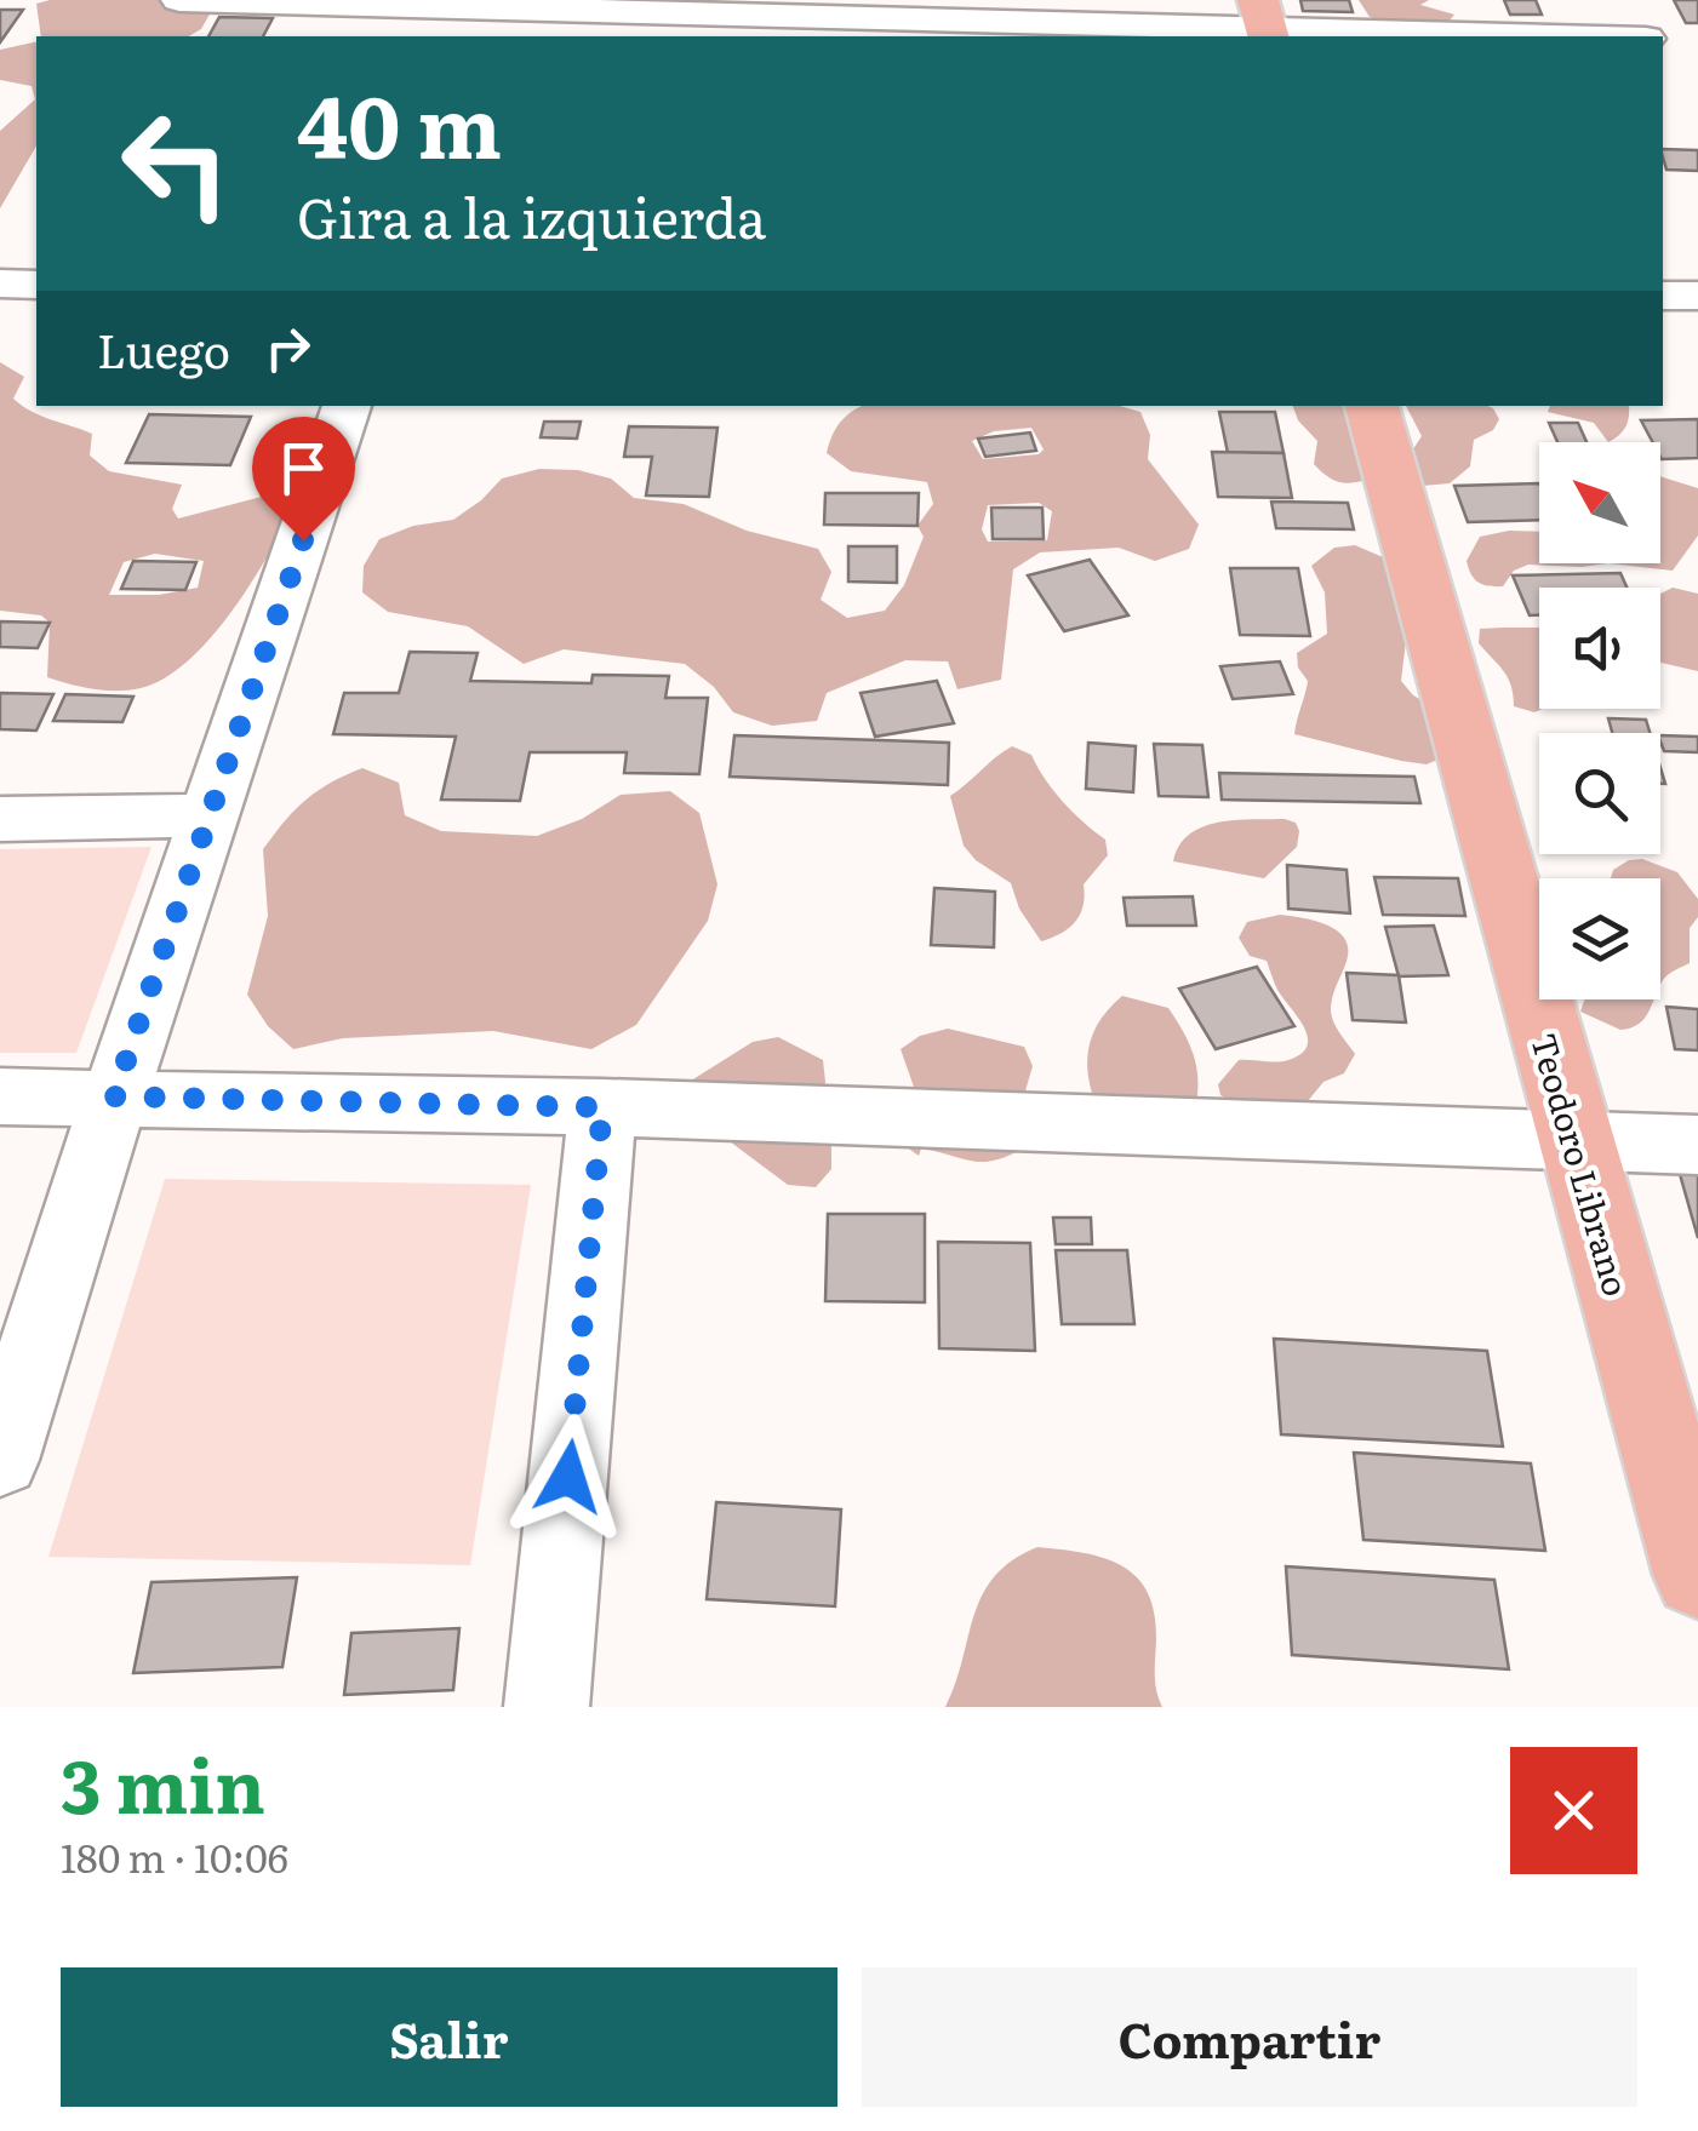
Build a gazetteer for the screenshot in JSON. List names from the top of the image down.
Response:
{
  "streets": {
    "main road": ["Teodoro Librano"]
  },
  "north": "top left",
  "page": {
    "turn": ["40 m", "Gira a la izquierda"],
    "then": "Luego",
    "heading": ["3 min", "180 m · 10:06"],
    "buttons": ["Salir", "Compartir"]
  }
}
